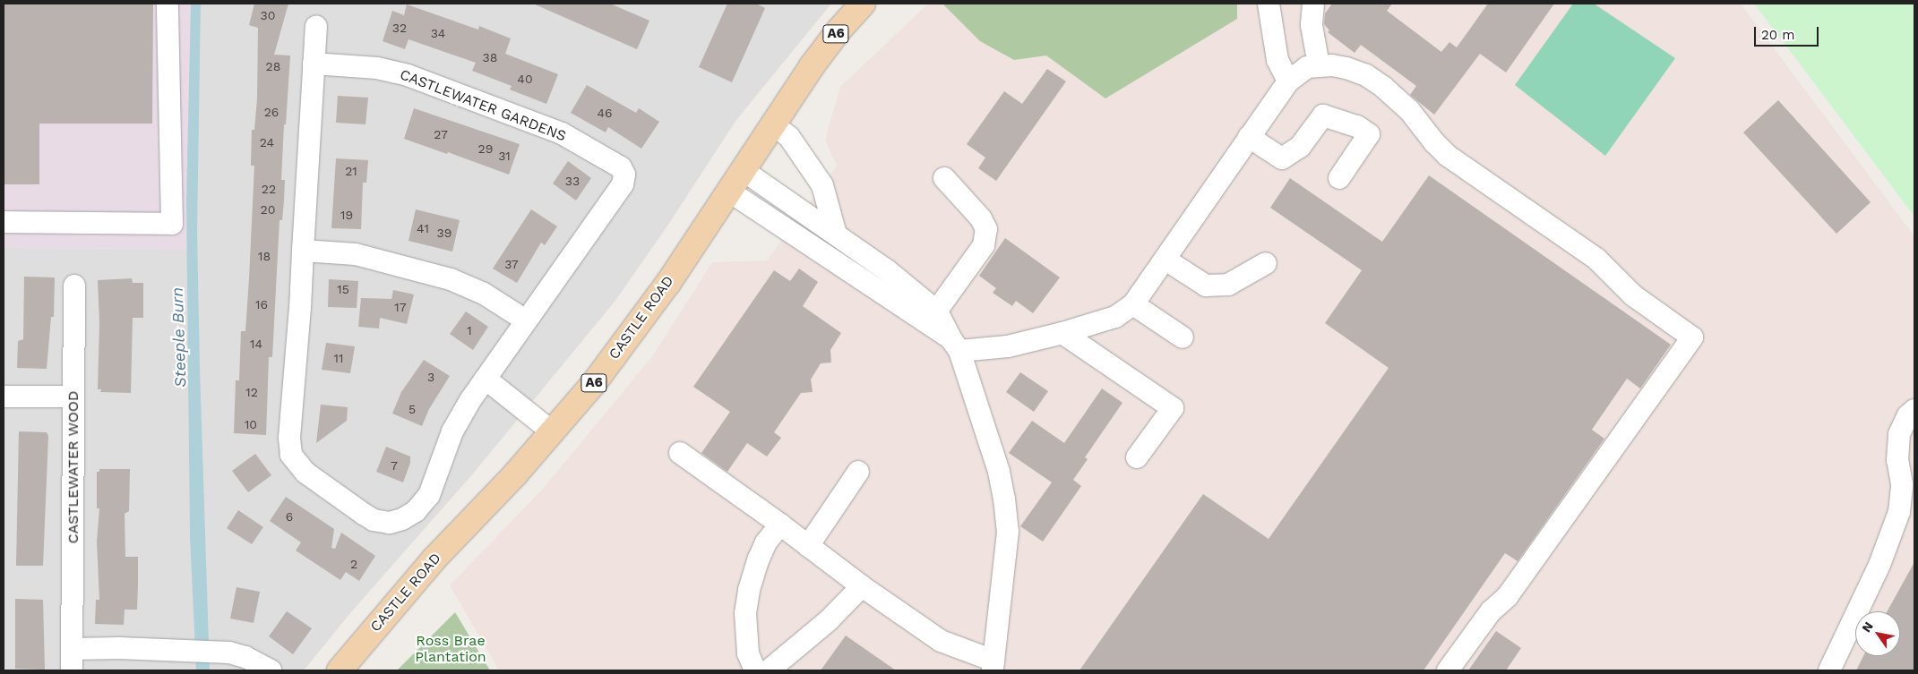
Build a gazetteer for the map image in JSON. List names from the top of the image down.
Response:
{
  "streets": {
    "main road": ["A6", "CASTLE ROAD"],
    "street": ["CASTLEWATER GARDENS", "CASTLEWATER WOOD"]
  },
  "water": ["Steeple Burn"],
  "parks": ["Ross Brae Plantation"],
  "house_numbers": [
    "30",
    "32",
    "34",
    "38",
    "28",
    "40",
    "26",
    "46",
    "27",
    "24",
    "29",
    "31",
    "21",
    "33",
    "22",
    "20",
    "19",
    "41",
    "39",
    "18",
    "37",
    "15",
    "16",
    "17",
    "1",
    "14",
    "11",
    "3",
    "12",
    "5",
    "10",
    "7",
    "6",
    "2"
  ],
  "scale_bar": "20 m",
  "north": "top left"
}
